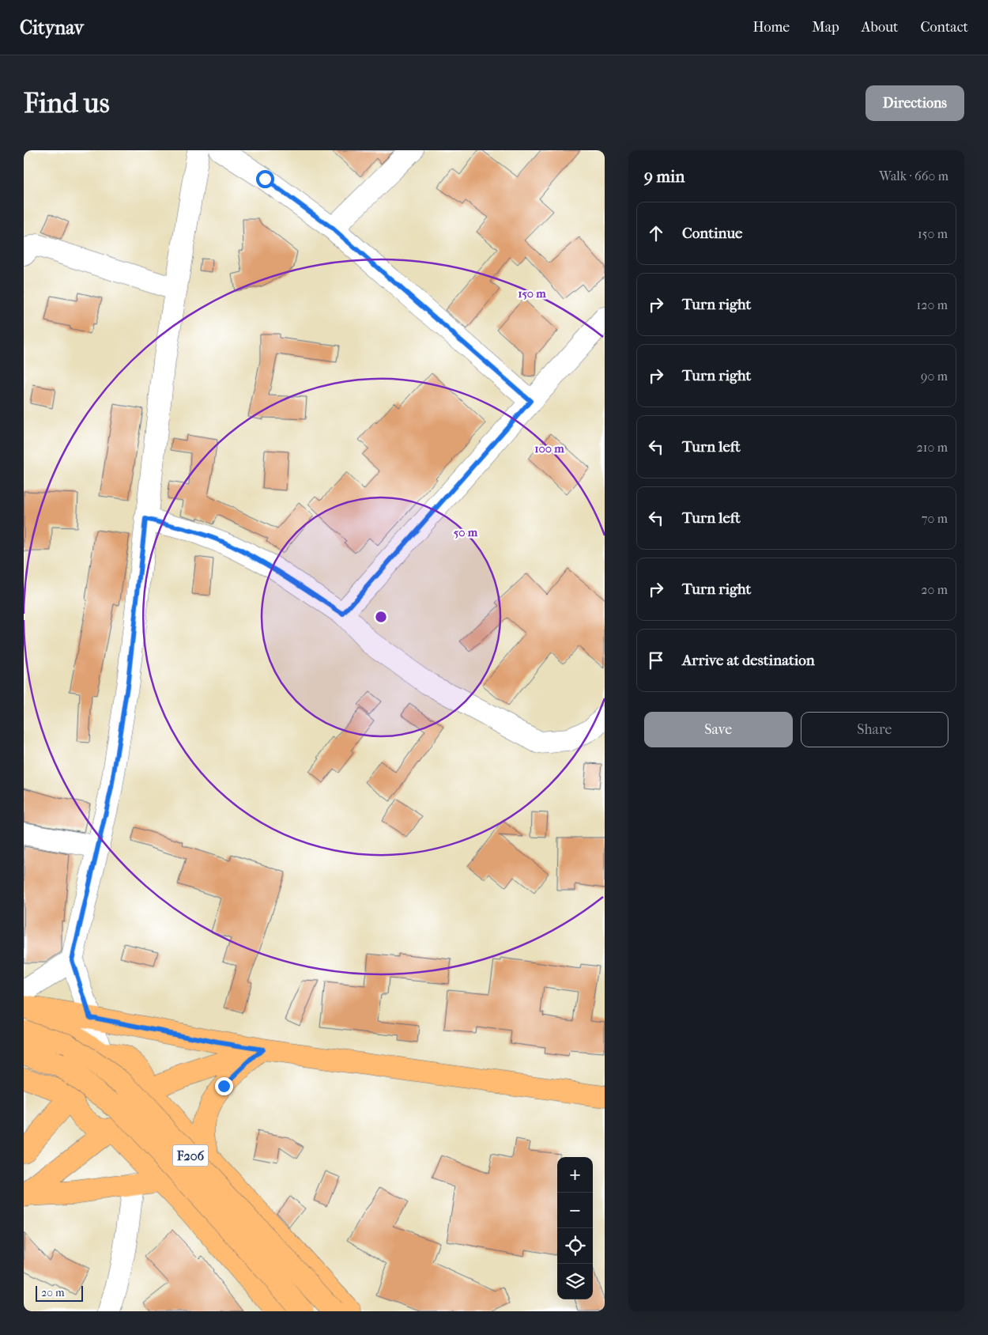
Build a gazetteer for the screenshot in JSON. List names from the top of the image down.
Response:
{
  "streets": {
    "main road": ["F206"]
  },
  "scale_bar": "20 m",
  "page": {
    "header": "Citynav",
    "nav": [
      "Home",
      "Map",
      "About",
      "Contact"
    ],
    "buttons": [
      "Directions",
      ["Save", "Share"]
    ],
    "title": "Find us",
    "heading": ["9 min", "Walk · 660 m"],
    "list": [
      ["Continue", "150 m"],
      ["Turn right", "120 m"],
      ["Turn right", "90 m"],
      ["Turn left", "210 m"],
      ["Turn left", "70 m"],
      ["Turn right", "20 m"],
      "Arrive at destination"
    ],
    "map_buttons": ["+", "−"],
    "scale": "20 m"
  },
  "rings": ["150 m", "100 m", "50 m"]
}
